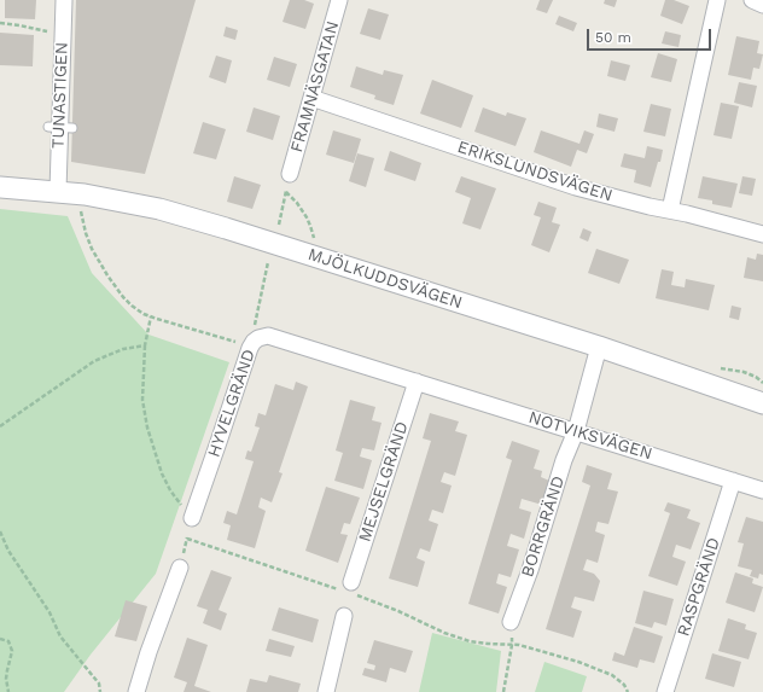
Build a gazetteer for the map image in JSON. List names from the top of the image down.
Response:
{
  "streets": {
    "street": [
      "FRAMNÄSGATAN",
      "TUNASTIGEN",
      "ERIKSLUNDSVÄGEN",
      "MJÖLKUDDSVÄGEN",
      "HYVELGRÄND",
      "NOTVIKSVÄGEN",
      "MEJSELGRÄND",
      "BORRGRÄND",
      "RASPGRÄND"
    ]
  },
  "crossings": [
    ["FRAMNÄSGATAN", "ERIKSLUNDSVÄGEN"],
    ["TUNASTIGEN", "MJÖLKUDDSVÄGEN"],
    ["MJÖLKUDDSVÄGEN", "BORRGRÄND"],
    ["HYVELGRÄND", "NOTVIKSVÄGEN"],
    ["HYVELGRÄND", "MEJSELGRÄND"],
    ["NOTVIKSVÄGEN", "MEJSELGRÄND"],
    ["NOTVIKSVÄGEN", "BORRGRÄND"],
    ["NOTVIKSVÄGEN", "RASPGRÄND"]
  ],
  "scale_bar": "50 m"
}
